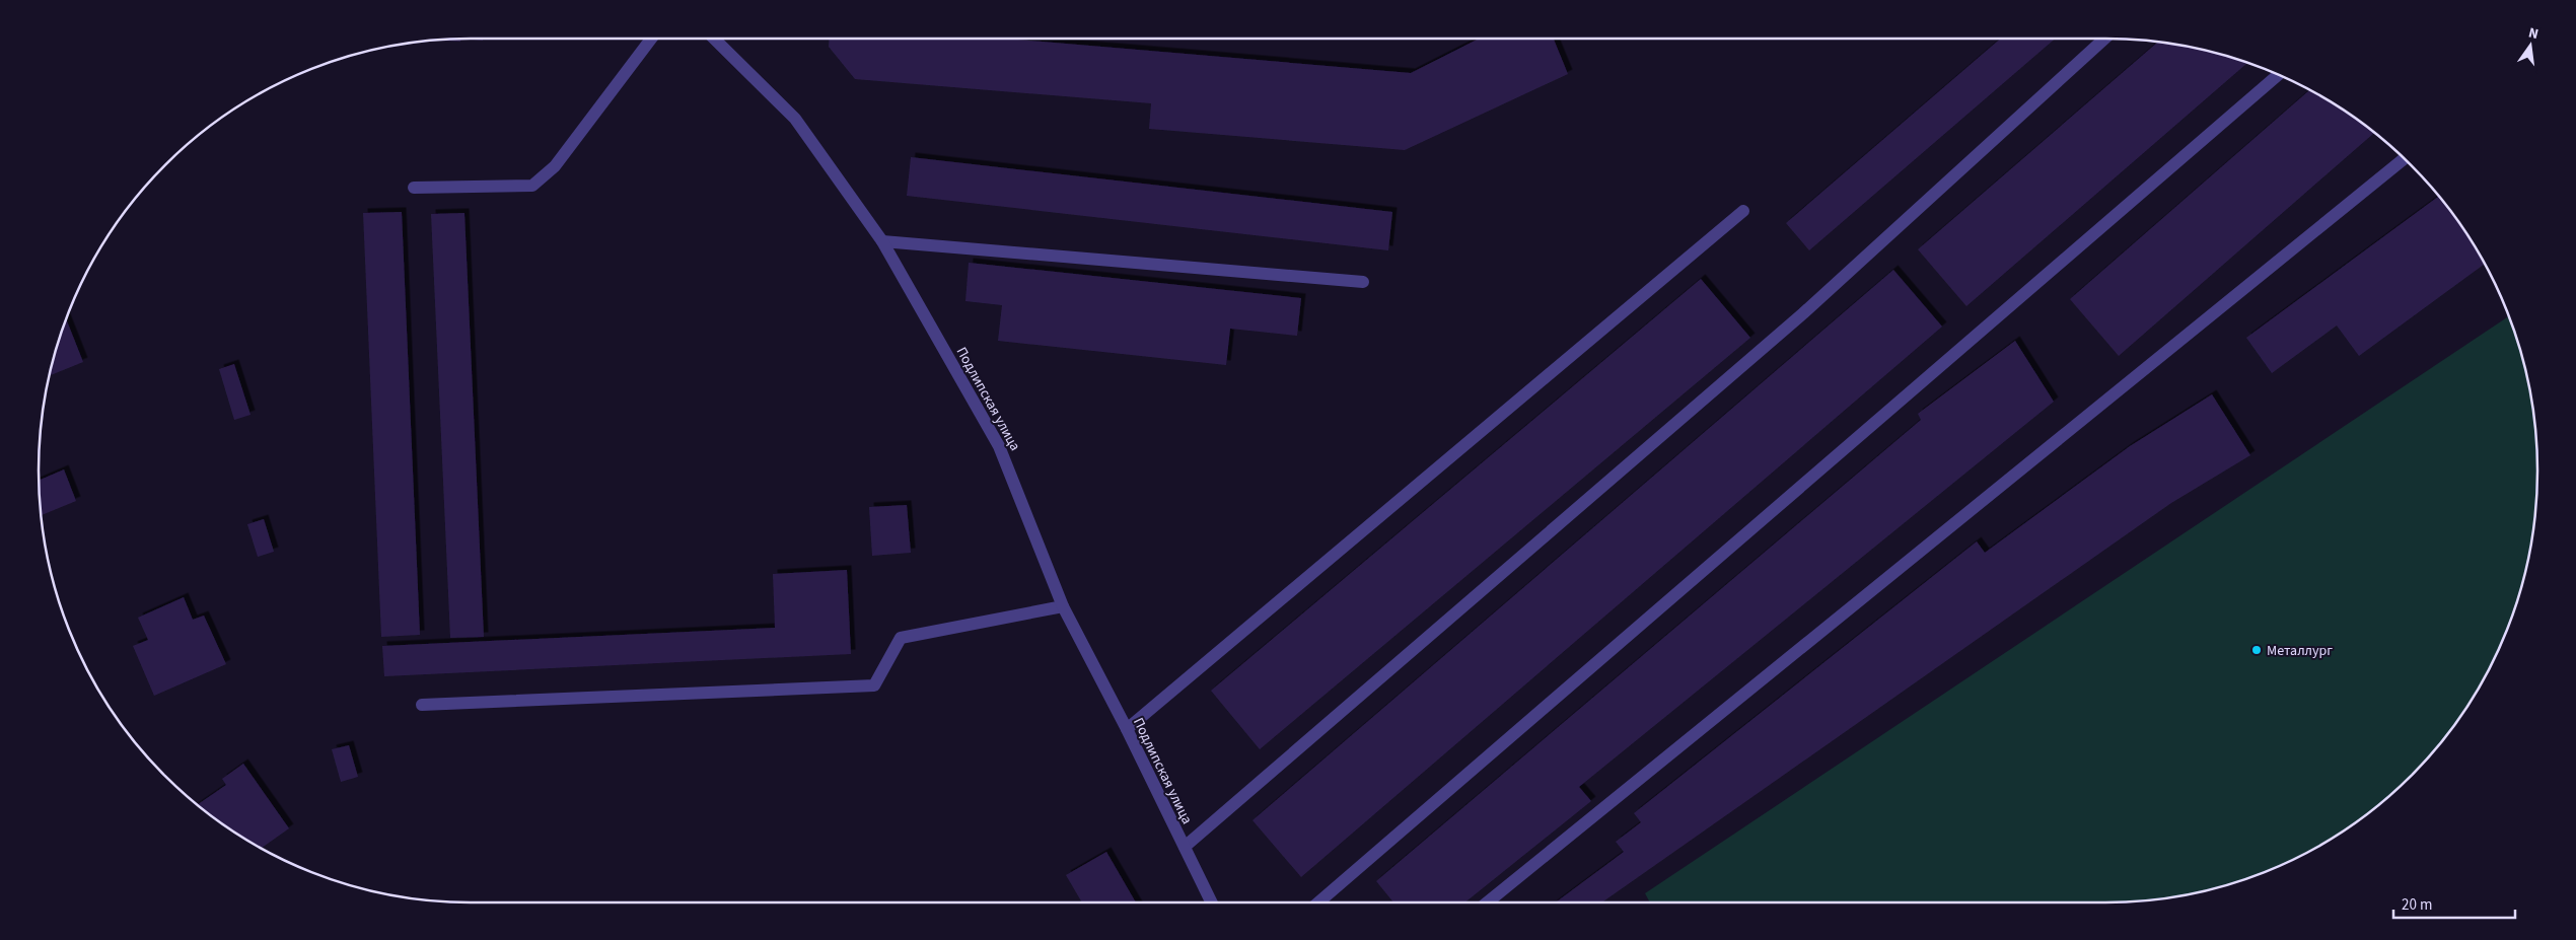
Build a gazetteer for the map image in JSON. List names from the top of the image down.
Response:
{
  "streets": {
    "street": ["Подлипская улица"]
  },
  "places": ["Металлург"],
  "scale_bar": "20 m",
  "north": "top"
}
